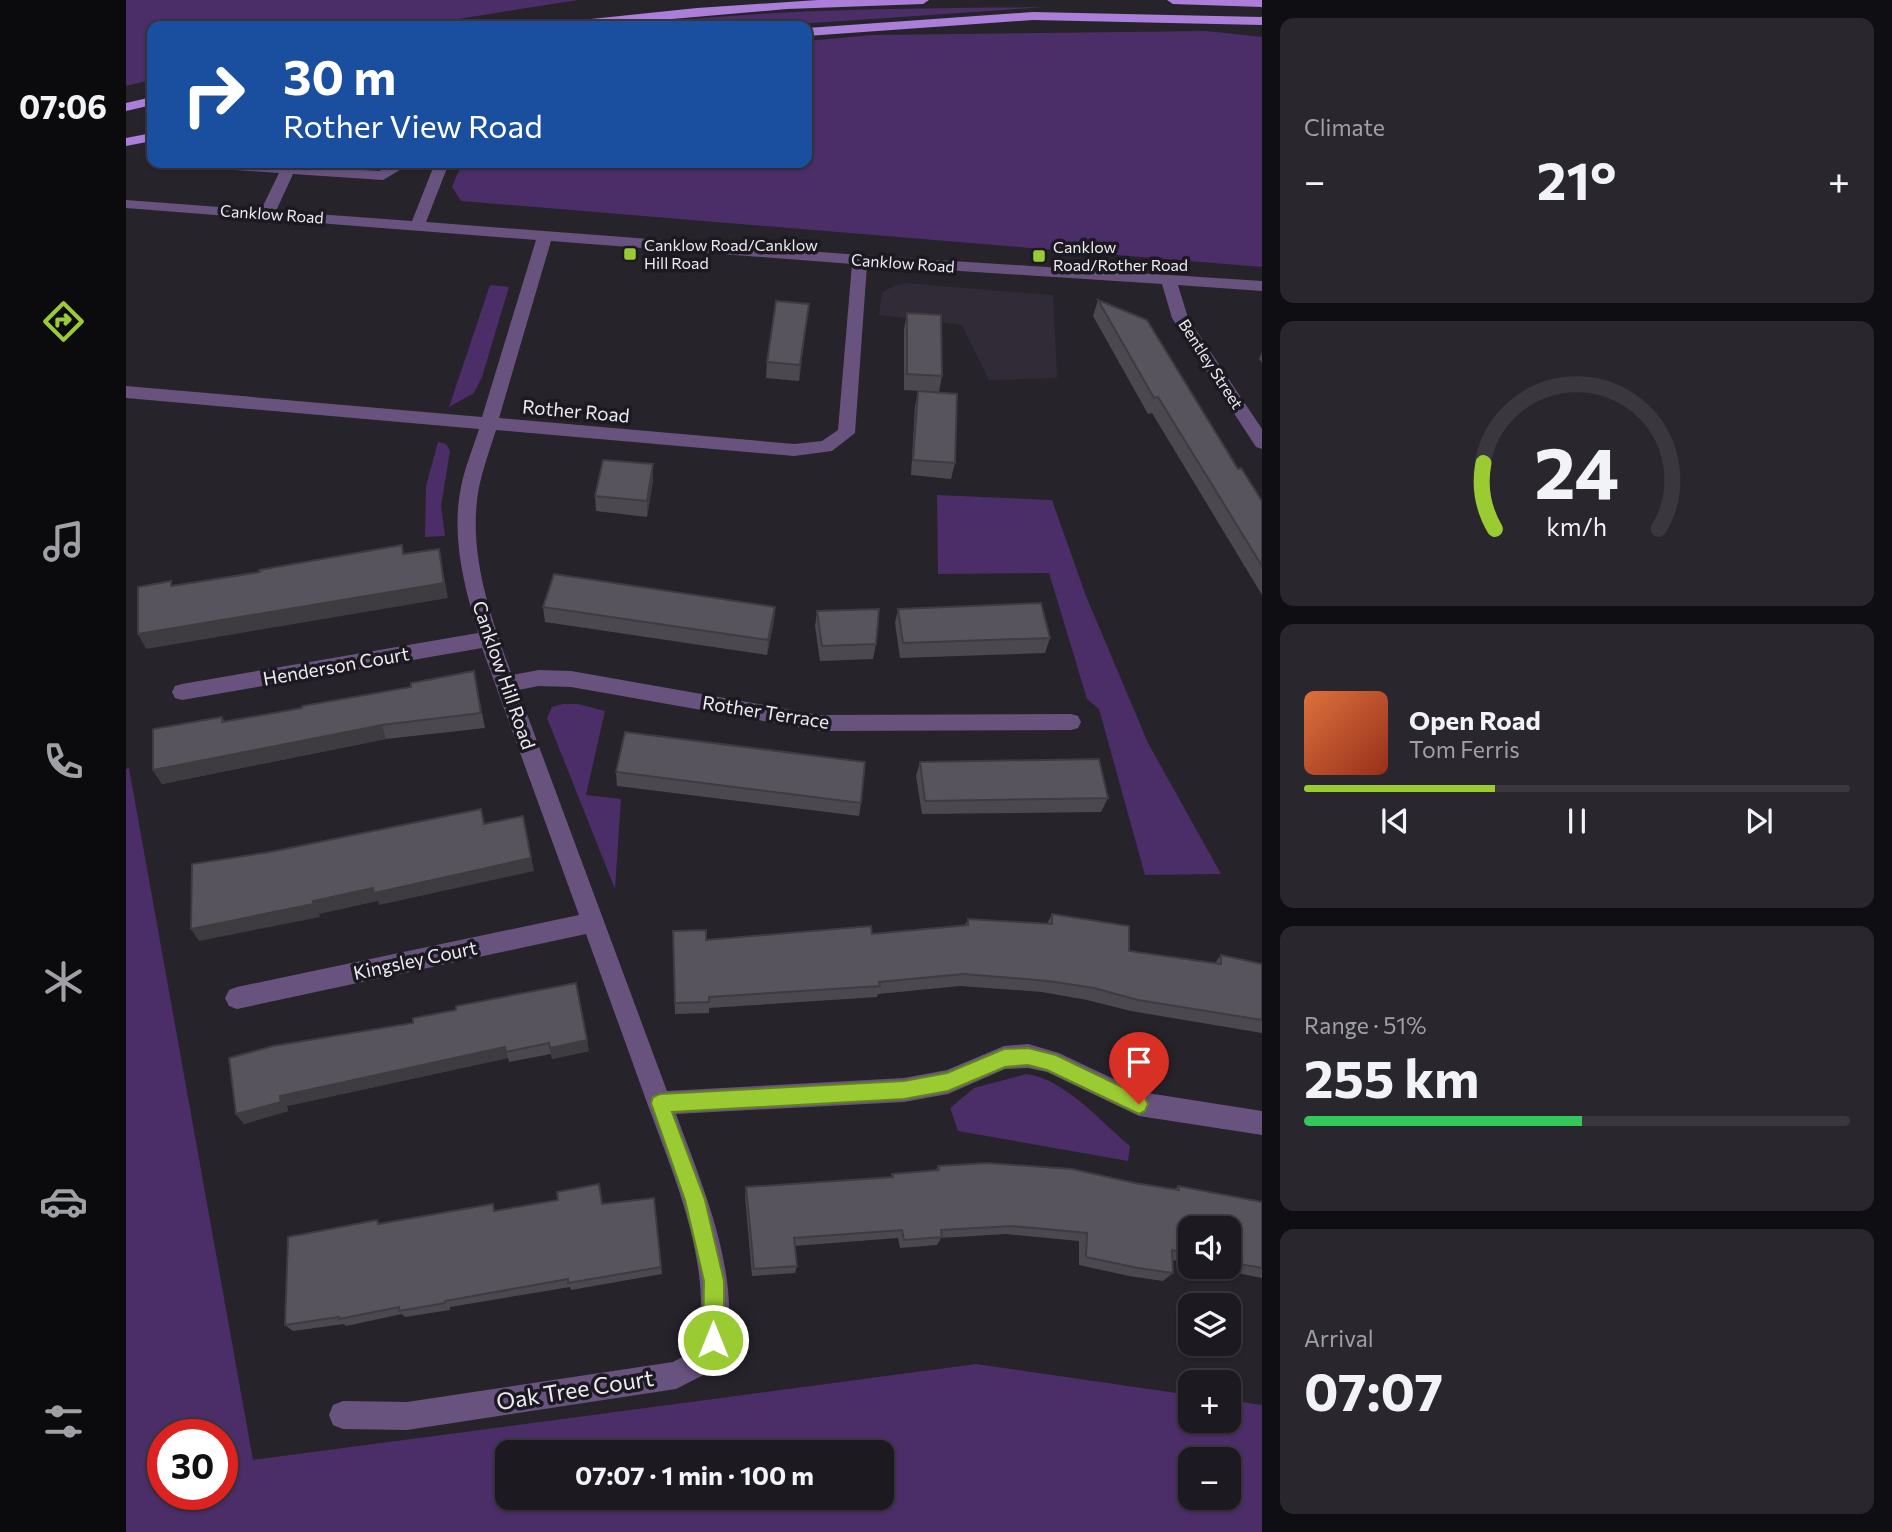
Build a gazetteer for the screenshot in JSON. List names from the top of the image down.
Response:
{
  "streets": {
    "street": [
      "Canklow Road",
      "Bentley Street",
      "Rother Road",
      "Henderson Court",
      "Canklow Hill Road",
      "Rother Terrace",
      "Kingsley Court",
      "Oak Tree Court"
    ]
  },
  "crossings": [
    ["Canklow Road", "Bentley Street"],
    ["Canklow Road", "Rother Road"],
    ["Canklow Road", "Canklow Hill Road"],
    ["Rother Road", "Canklow Hill Road"],
    ["Henderson Court", "Canklow Hill Road"],
    ["Canklow Hill Road", "Rother Terrace"],
    ["Canklow Hill Road", "Kingsley Court"],
    ["Canklow Hill Road", "Oak Tree Court"]
  ],
  "places": {
    "transit": ["Canklow Road/Canklow Hill Road", "Canklow Road/Rother Road"]
  },
  "page": {
    "tabs": "07:06",
    "tile": [
      "Climate",
      ["Range · 51%", "255 km"],
      ["Arrival", "07:07"]
    ],
    "turn": ["30 m", "Rother View Road"],
    "heat": ["−", "21°", "+"],
    "song": ["Open Road", "Tom Ferris"],
    "map_buttons": ["+", "−"],
    "limit": "30",
    "trip": "07:07 · 1 min · 100 m",
    "gauge": ["24", "km/h"]
  }
}
